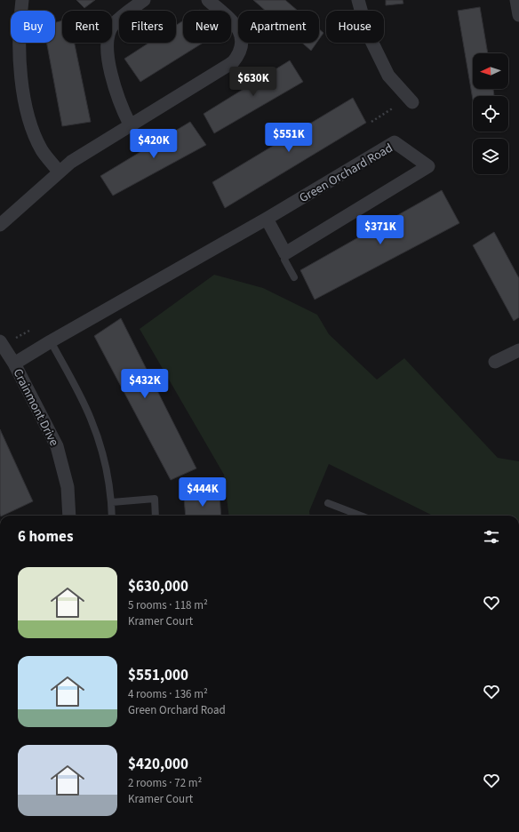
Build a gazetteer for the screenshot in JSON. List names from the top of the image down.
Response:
{
  "streets": {
    "street": ["Green Orchard Road", "Crainmont Drive"]
  },
  "crossings": [
    ["Green Orchard Road", "Crainmont Drive"]
  ],
  "north": "left",
  "page": {
    "chip": [
      "Buy",
      "Rent",
      "Filters",
      "New",
      "Apartment",
      "House"
    ],
    "price": [
      "$630K",
      "$551K",
      "$420K",
      "$371K",
      "$432K",
      "$444K"
    ],
    "heading": "6 homes",
    "list": [
      {
        "name": "$630,000",
        "note": "5 rooms · 118 m² · Kramer Court"
      },
      {
        "name": "$551,000",
        "note": "4 rooms · 136 m² · Green Orchard Road"
      },
      {
        "name": "$420,000",
        "note": "2 rooms · 72 m² · Kramer Court"
      }
    ]
  }
}
